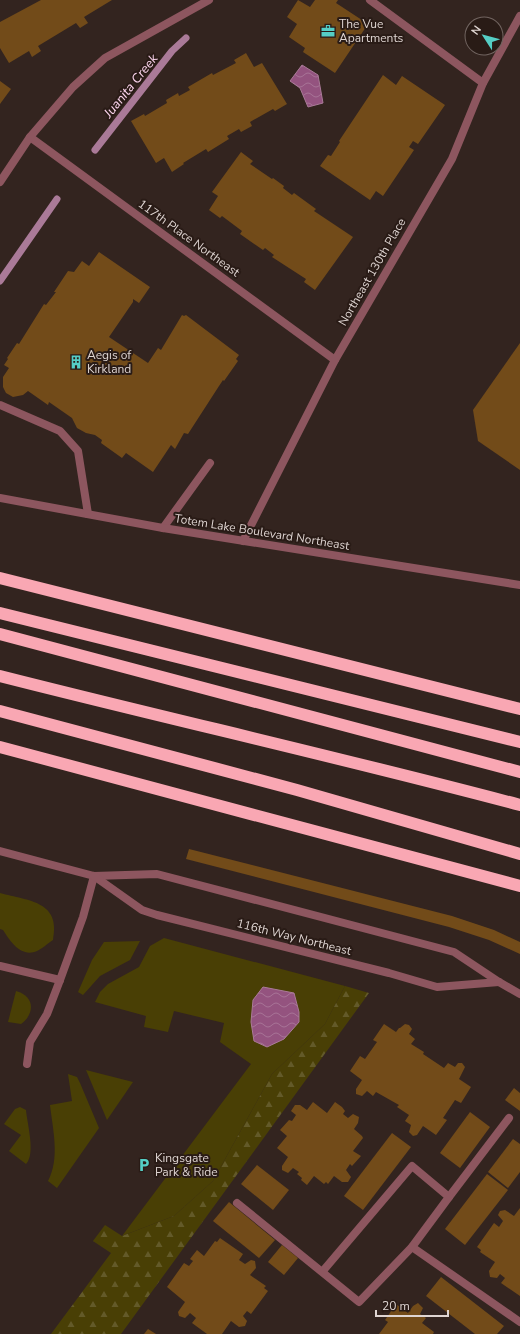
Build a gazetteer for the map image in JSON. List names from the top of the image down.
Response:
{
  "streets": {
    "street": [
      "117th Place Northeast",
      "Northeast 130th Place",
      "Totem Lake Boulevard Northeast",
      "116th Way Northeast"
    ]
  },
  "crossings": [
    ["117th Place Northeast", "Northeast 130th Place"],
    ["Northeast 130th Place", "Totem Lake Boulevard Northeast"]
  ],
  "water": ["Juanita Creek"],
  "places": {
    "office": ["The Vue Apartments"],
    "building": ["Aegis of Kirkland"],
    "parking": ["Kingsgate Park & Ride"]
  },
  "scale_bar": "20 m",
  "north": "top left"
}
